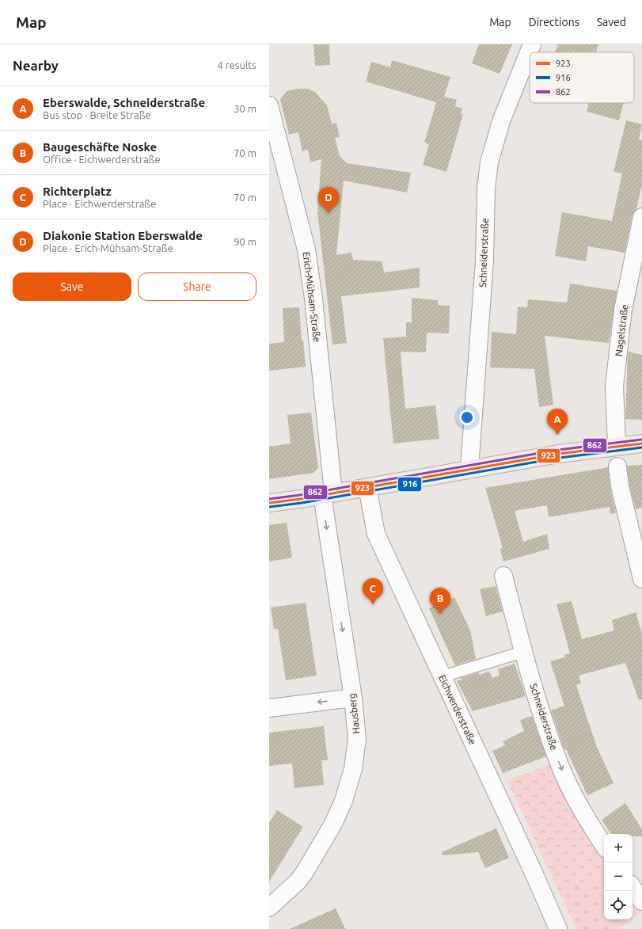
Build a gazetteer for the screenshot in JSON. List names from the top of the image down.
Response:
{
  "streets": {
    "street": [
      "Schneiderstraße",
      "Erich-Mühsam-Straße",
      "Nagelstraße",
      "Eichwerderstraße",
      "Hausberg"
    ]
  },
  "crossings": [
    ["Erich-Mühsam-Straße", "Hausberg"]
  ],
  "one_way": ["Hausberg"],
  "lines": ["transit line 862", "transit line 923", "transit line 916"],
  "legend": ["923", "916", "862"],
  "page": {
    "header": "Map",
    "nav": ["Map", "Directions", "Saved"],
    "heading": ["Nearby", "4 results"],
    "list": [
      {
        "mark": "A",
        "name": "Eberswalde, Schneiderstraße",
        "note": "Bus stop · Breite Straße",
        "value": "30 m"
      },
      {
        "mark": "B",
        "name": "Baugeschäfte Noske",
        "note": "Office · Eichwerderstraße",
        "value": "70 m"
      },
      {
        "mark": "C",
        "name": "Richterplatz",
        "note": "Place · Eichwerderstraße",
        "value": "70 m"
      },
      {
        "mark": "D",
        "name": "Diakonie Station Eberswalde",
        "note": "Place · Erich-Mühsam-Straße",
        "value": "90 m"
      }
    ],
    "pins": [
      "D",
      "A",
      "C",
      "B"
    ],
    "buttons": ["Save", "Share"],
    "map_buttons": ["+", "−"]
  }
}
